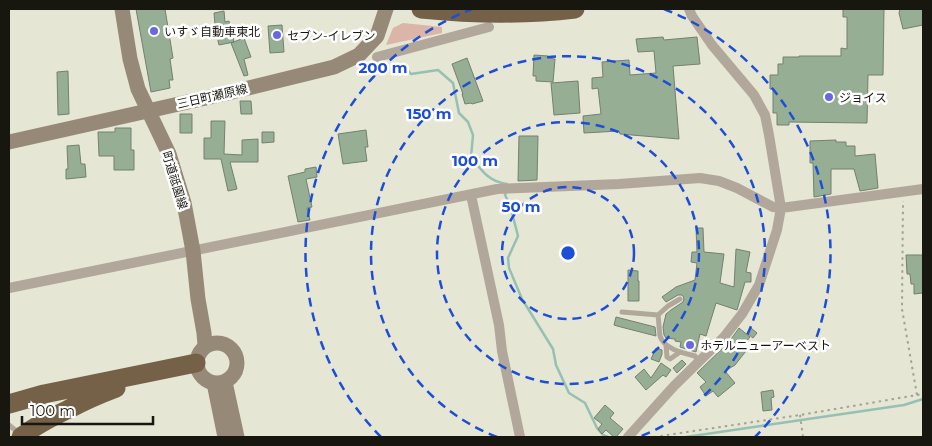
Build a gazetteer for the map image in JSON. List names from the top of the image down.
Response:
{
  "streets": {
    "street": ["三日町瀬原線", "町道祗園線"]
  },
  "crossings": [
    ["三日町瀬原線", "町道祗園線"]
  ],
  "places": [
    "いすゞ自動車東北",
    "セブン-イレブン",
    "ジョイス",
    "ホテルニューアーベスト"
  ],
  "scale_bar": "100 m",
  "rings": [
    "200 m",
    "150 m",
    "100 m",
    "50 m"
  ]
}
